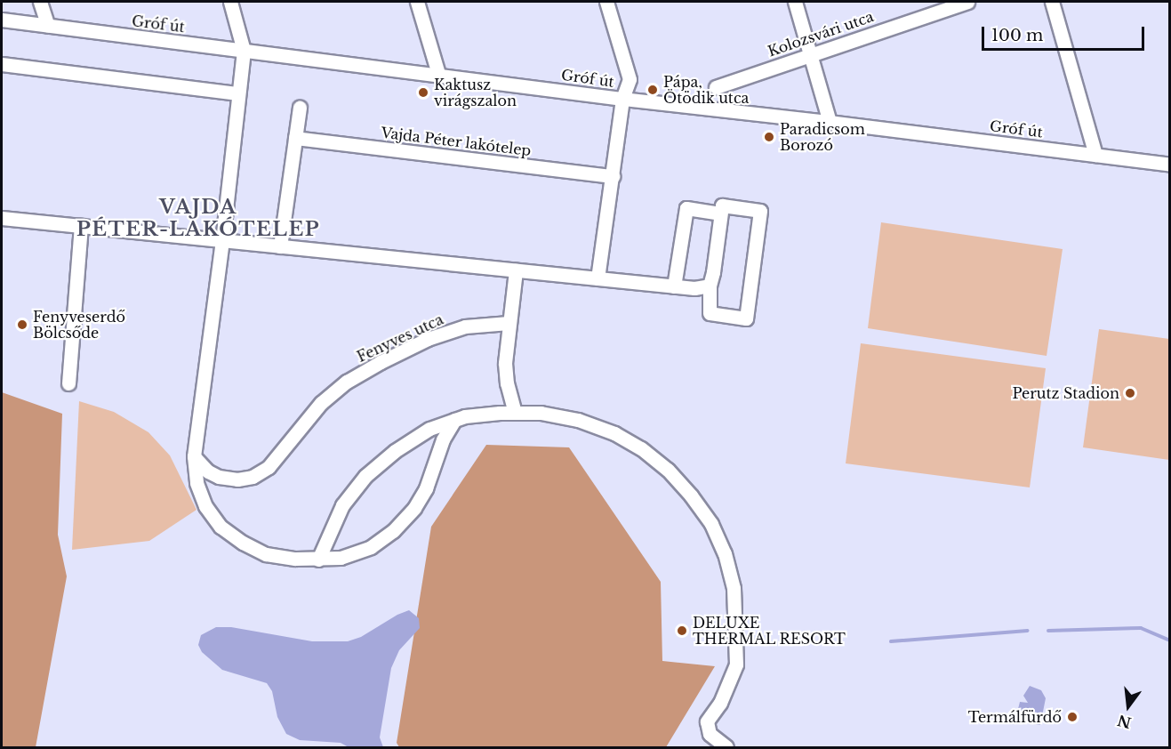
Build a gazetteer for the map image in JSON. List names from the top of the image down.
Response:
{
  "streets": {
    "street": [
      "Gróf út",
      "Kolozsvári utca",
      "Vajda Péter lakótelep",
      "Fenyves utca"
    ]
  },
  "districts": ["VAJDA PÉTER-LAKÓTELEP"],
  "places": [
    "Pápa, Ötödik utca",
    "Kaktusz virágszalon",
    "Paradicsom Borozó",
    "Fenyveserdő Bölcsőde",
    "Perutz Stadion",
    "DELUXE THERMAL RESORT",
    "Termálfürdő"
  ],
  "scale_bar": "100 m",
  "north": "bottom"
}
